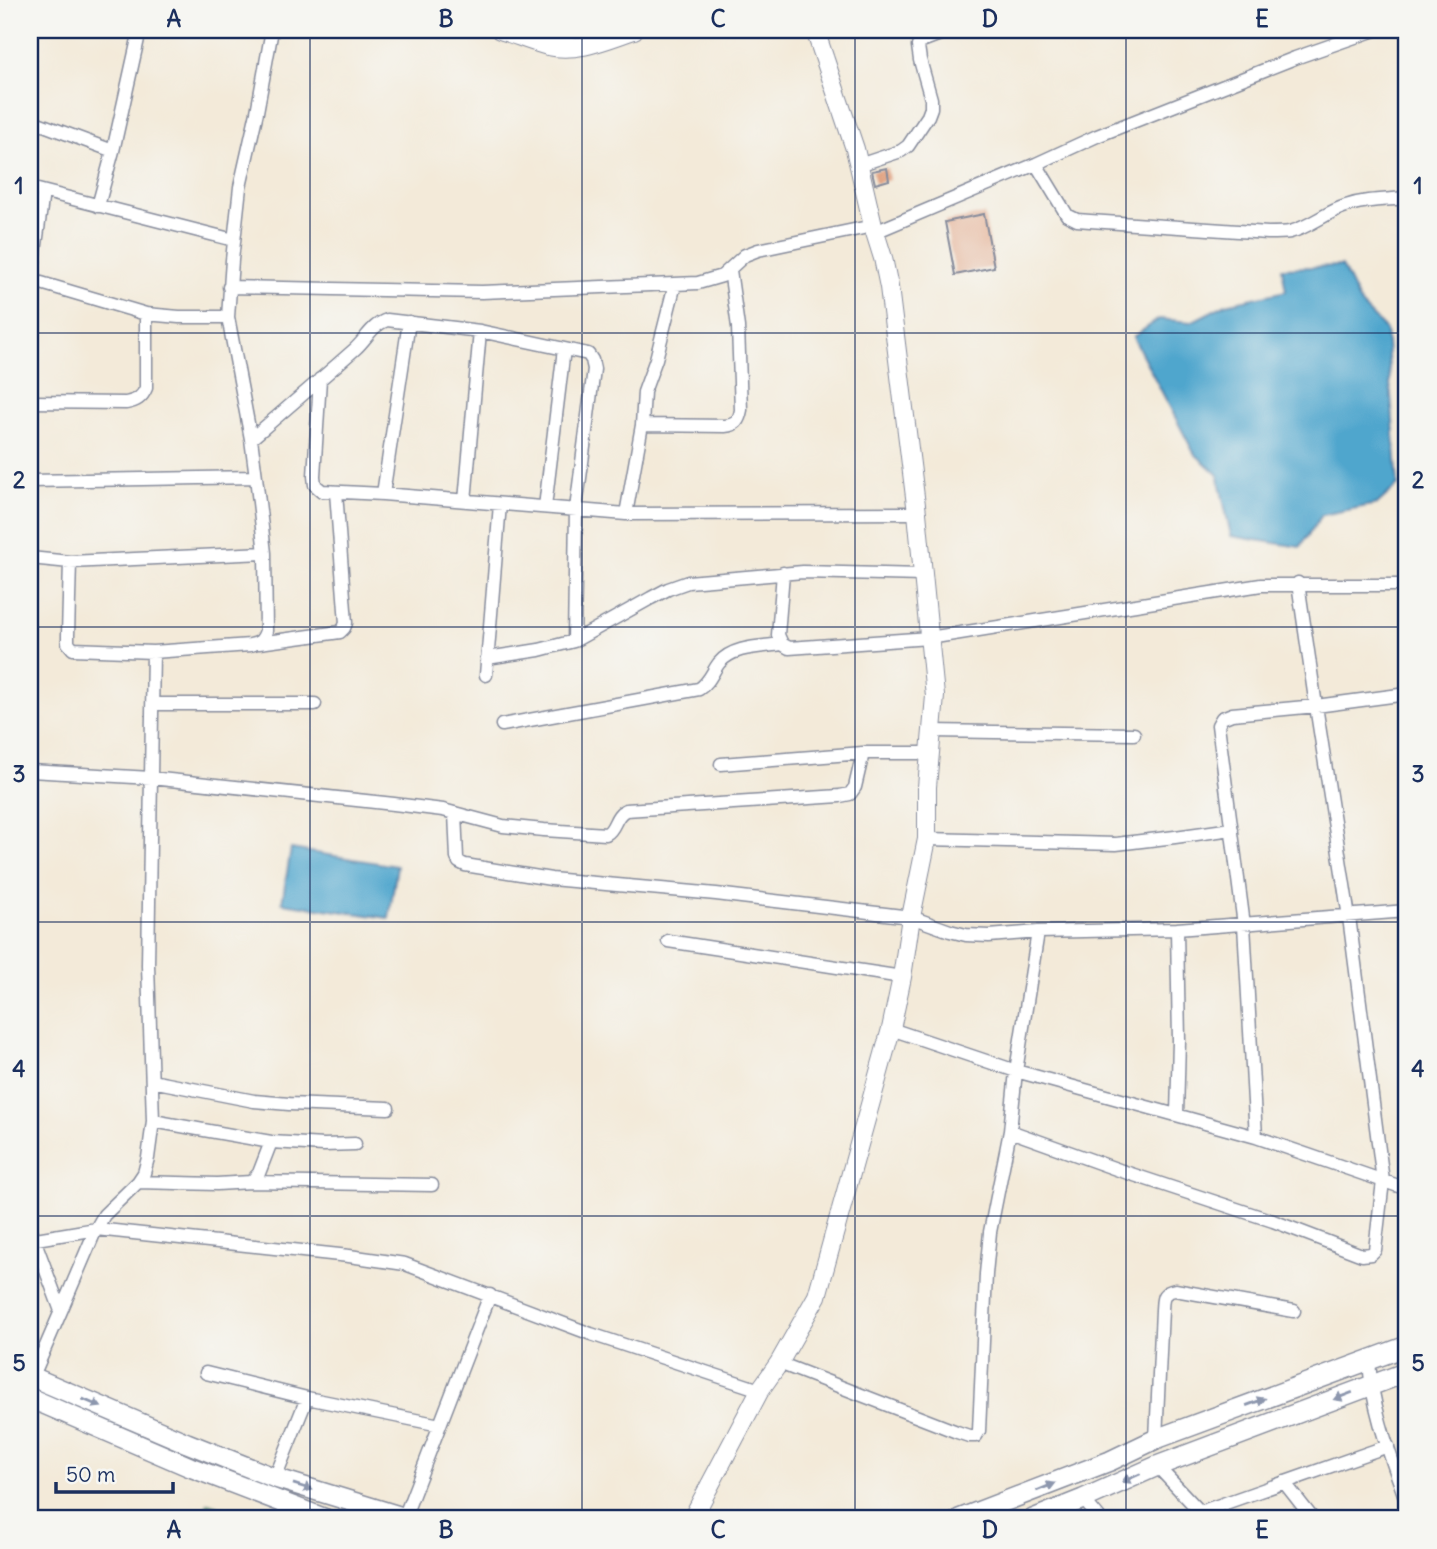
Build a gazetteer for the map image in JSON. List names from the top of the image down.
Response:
{
  "scale_bar": "50 m",
  "grid": {
    "columns": [
      "A",
      "B",
      "C",
      "D",
      "E"
    ],
    "rows": [
      "1",
      "2",
      "3",
      "4",
      "5"
    ]
  }
}
